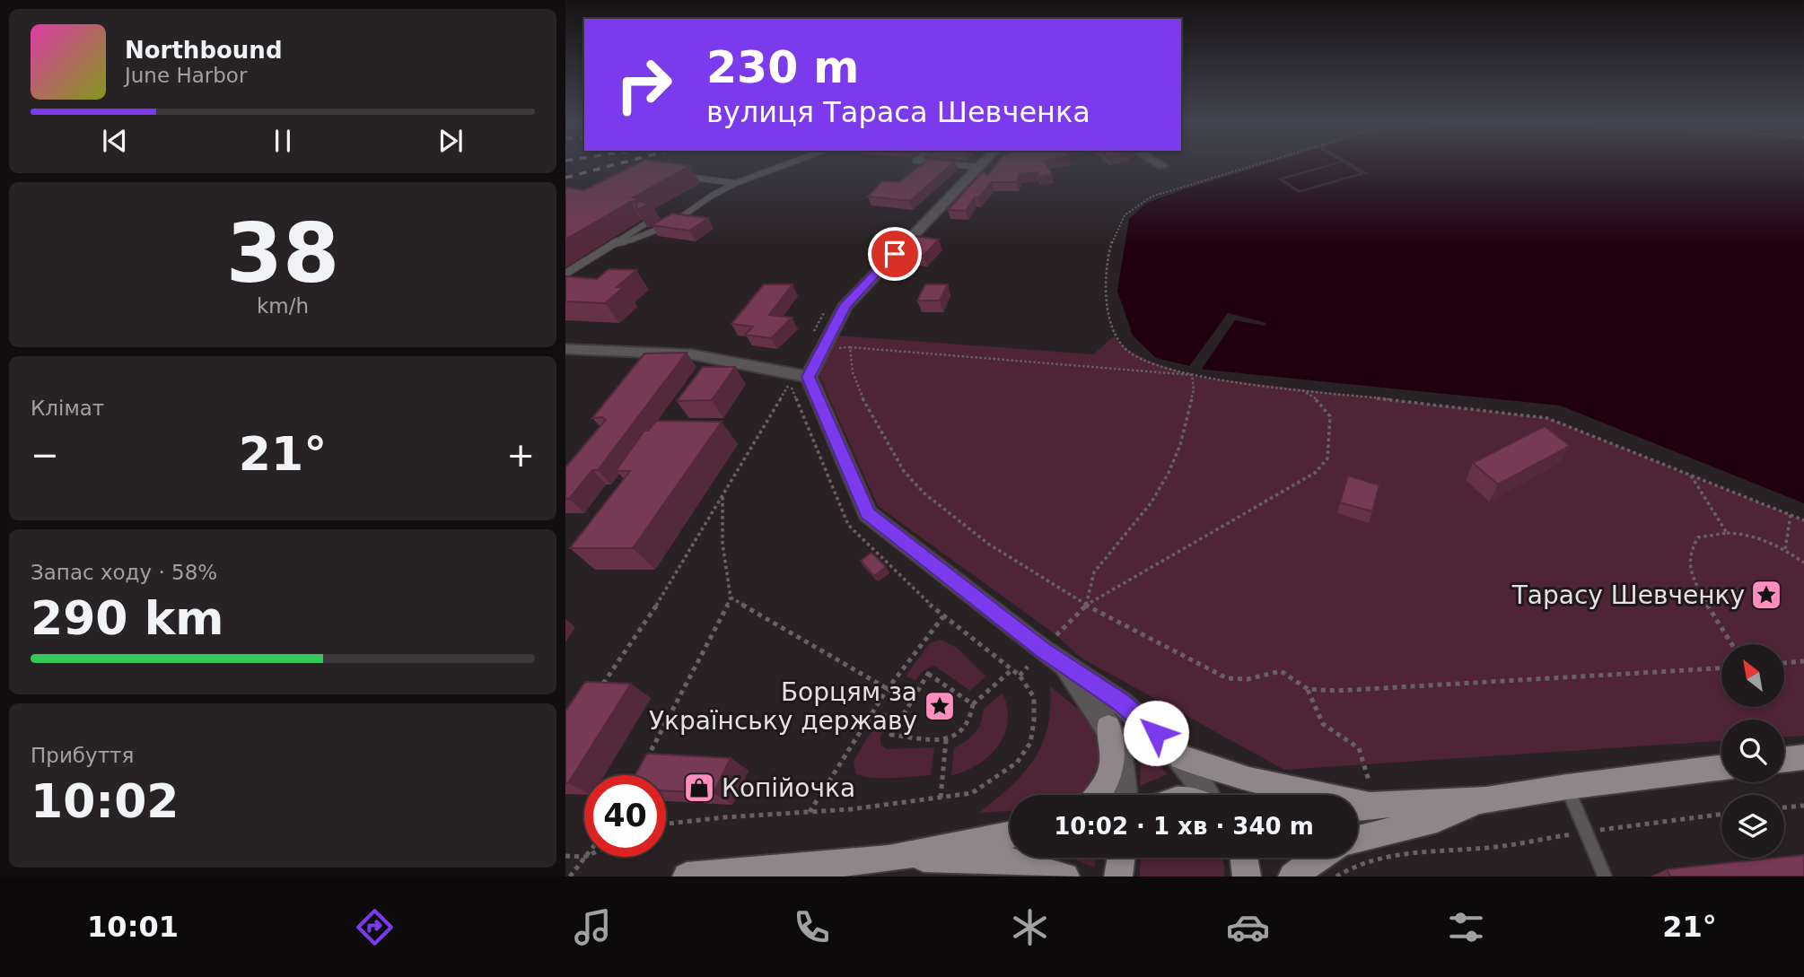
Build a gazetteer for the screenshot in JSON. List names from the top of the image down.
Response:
{
  "places": {
    "place": ["Тарасу Шевченку", "Борцям за Українську державу"],
    "shop": ["Копійочка"]
  },
  "north": "top left",
  "page": {
    "turn": ["230 m", "вулиця Тараса Шевченка"],
    "song": ["Northbound", "June Harbor"],
    "tile": [
      ["38", "km/h"],
      "Клімат",
      ["Запас ходу · 58%", "290 km"],
      ["Прибуття", "10:02"]
    ],
    "heat": ["−", "21°", "+"],
    "limit": "40",
    "trip": "10:02 · 1 хв · 340 m",
    "tabs": ["10:01", "21°"]
  }
}
